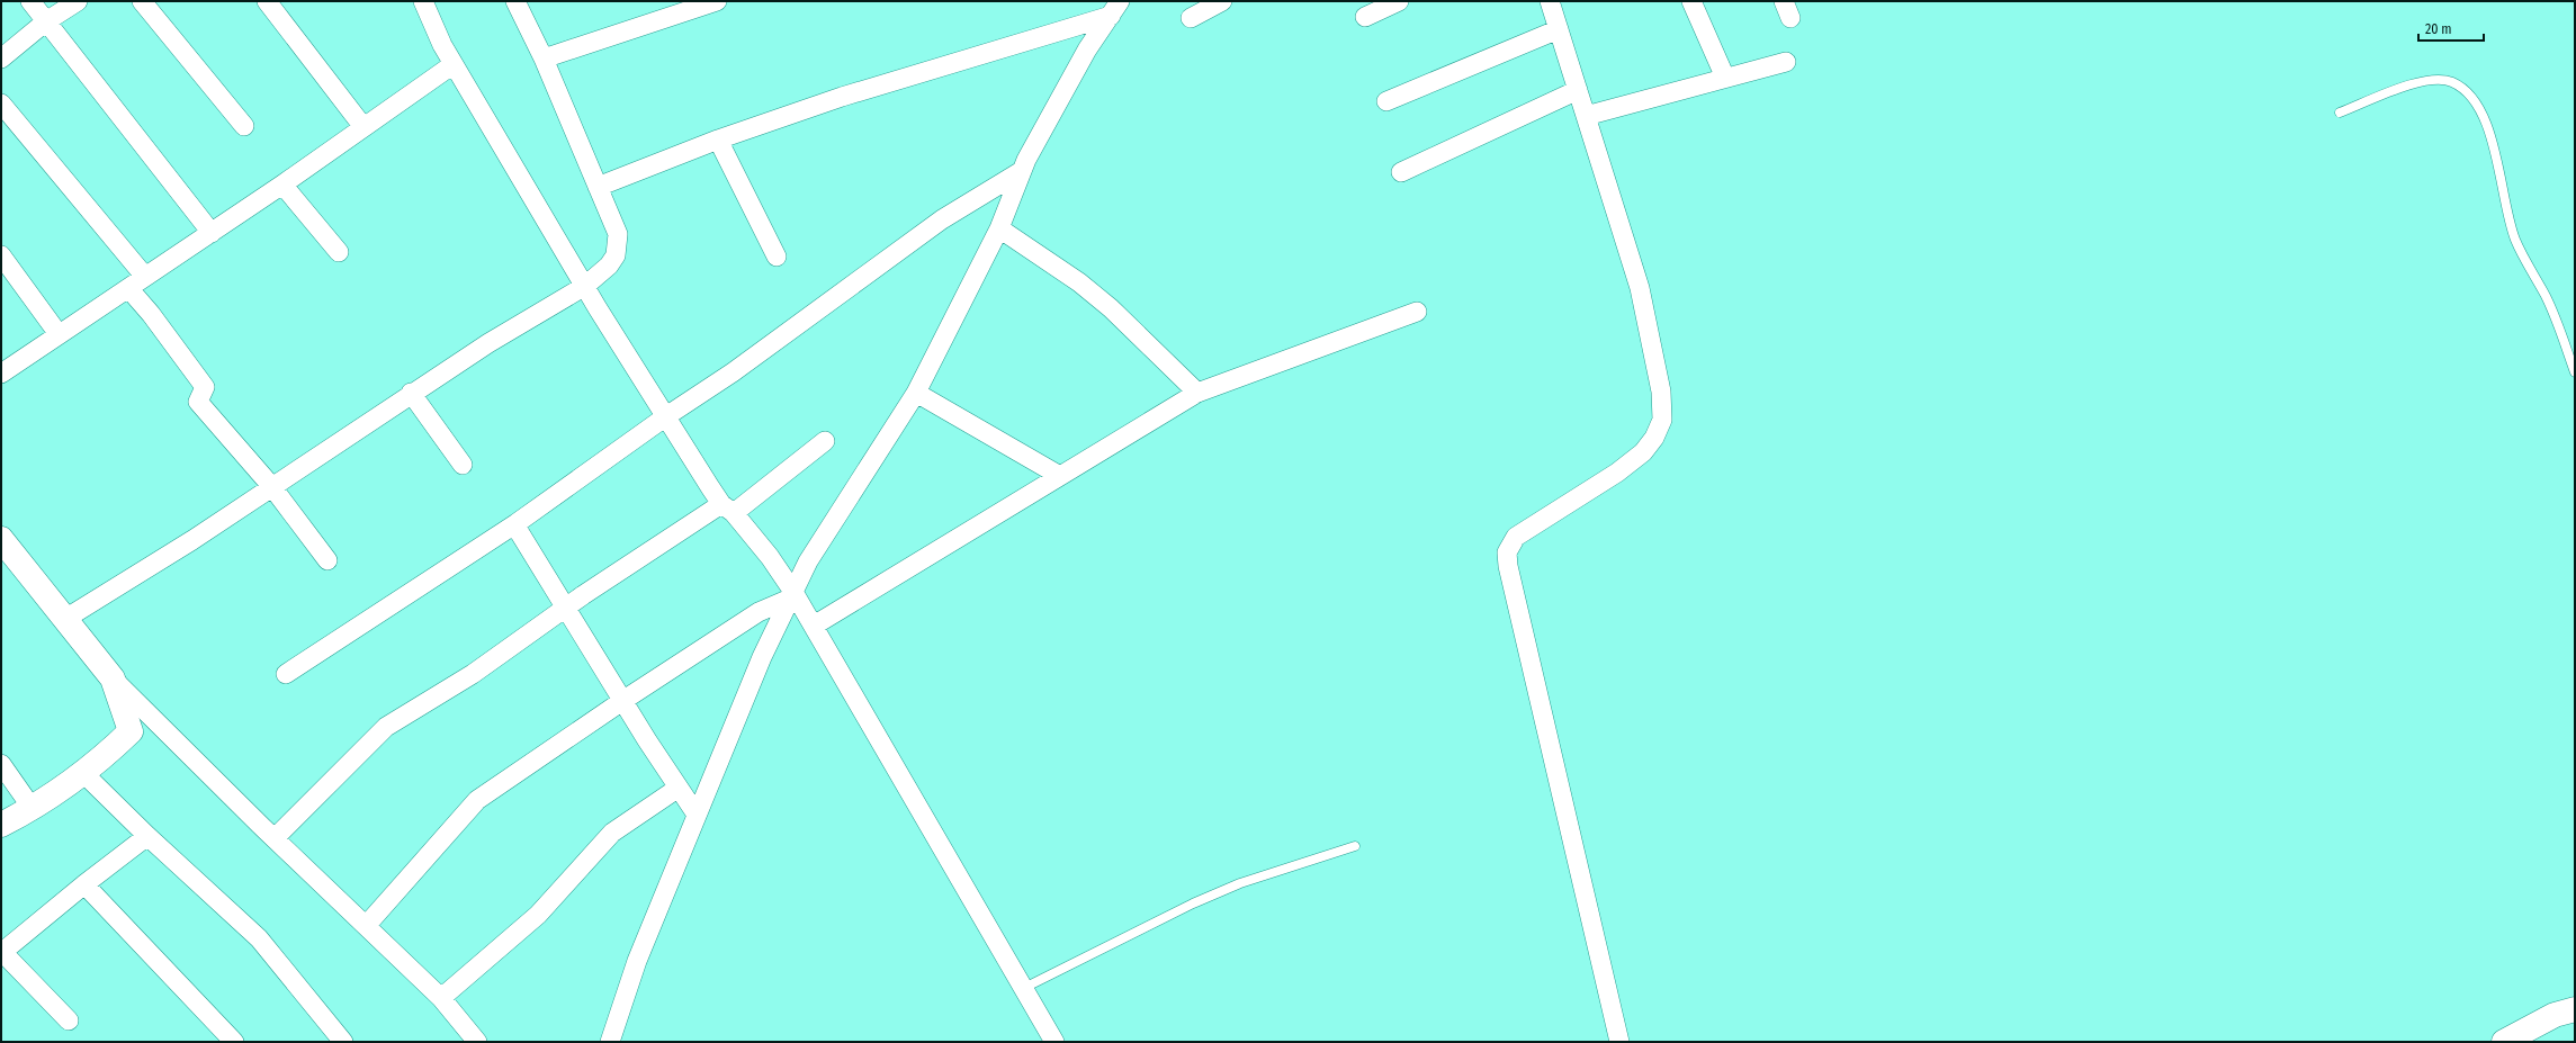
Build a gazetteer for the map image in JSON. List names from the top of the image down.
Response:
{
  "scale_bar": "20 m"
}
